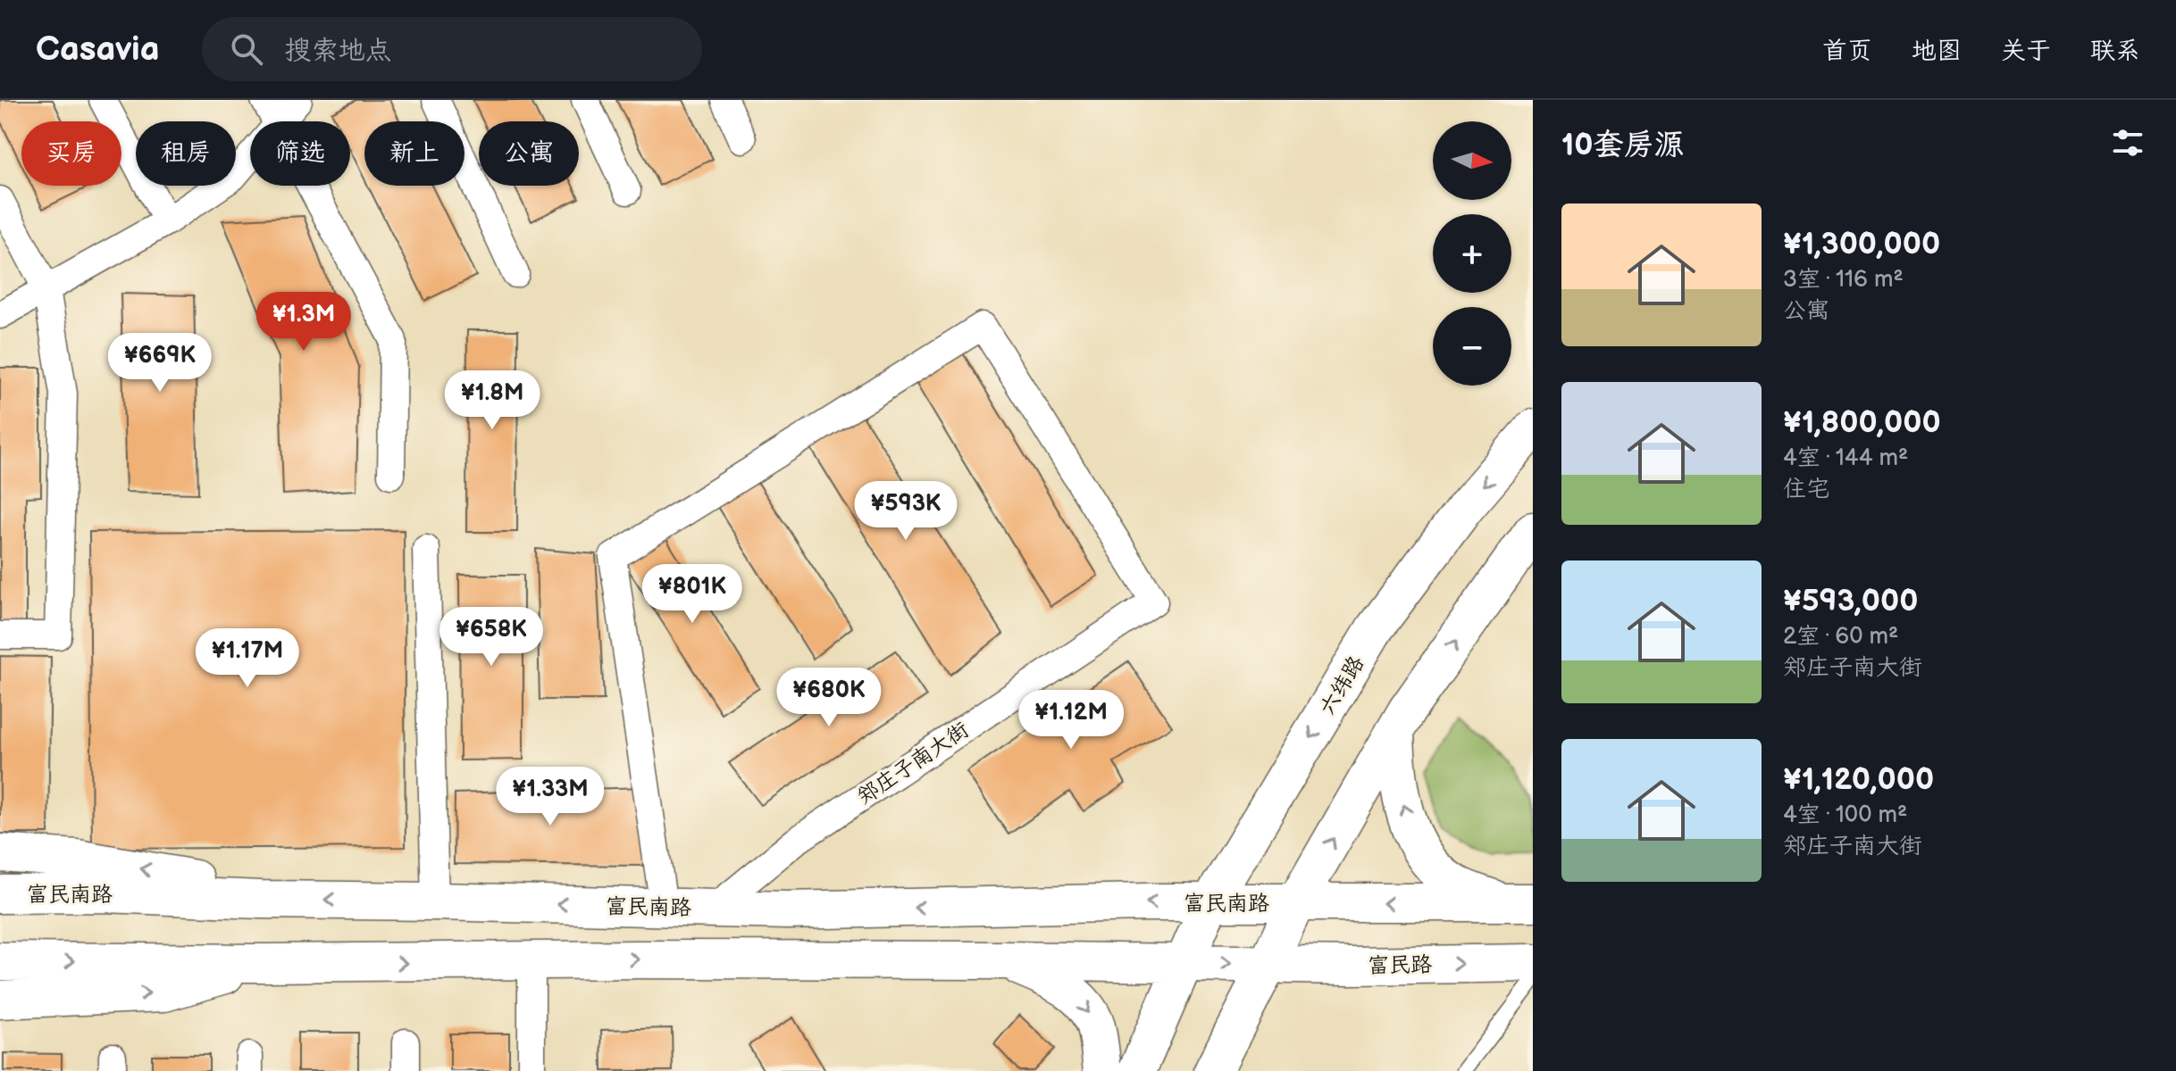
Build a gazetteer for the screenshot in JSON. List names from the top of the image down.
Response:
{
  "streets": {
    "main road": ["六纬路", "富民南路", "富民路"],
    "street": ["郑庄子南大街"]
  },
  "crossings": [
    ["六纬路", "富民南路"],
    ["六纬路", "富民路"],
    ["郑庄子南大街", "富民南路"]
  ],
  "north": "right",
  "page": {
    "header": "Casavia",
    "search": "搜索地点",
    "nav": [
      "首页",
      "地图",
      "关于",
      "联系"
    ],
    "heading": "10套房源",
    "map_buttons": ["+", "−"],
    "chip": [
      "买房",
      "租房",
      "筛选",
      "新上",
      "公寓"
    ],
    "list": [
      {
        "name": "¥1,300,000",
        "note": "3室 · 116 m² · 公寓"
      },
      {
        "name": "¥1,800,000",
        "note": "4室 · 144 m² · 住宅"
      },
      {
        "name": "¥593,000",
        "note": "2室 · 60 m² · 郑庄子南大街"
      },
      {
        "name": "¥1,120,000",
        "note": "4室 · 100 m² · 郑庄子南大街"
      }
    ],
    "price": [
      "¥1.3M",
      "¥669K",
      "¥1.8M",
      "¥593K",
      "¥801K",
      "¥658K",
      "¥1.17M",
      "¥680K",
      "¥1.12M",
      "¥1.33M"
    ]
  }
}
